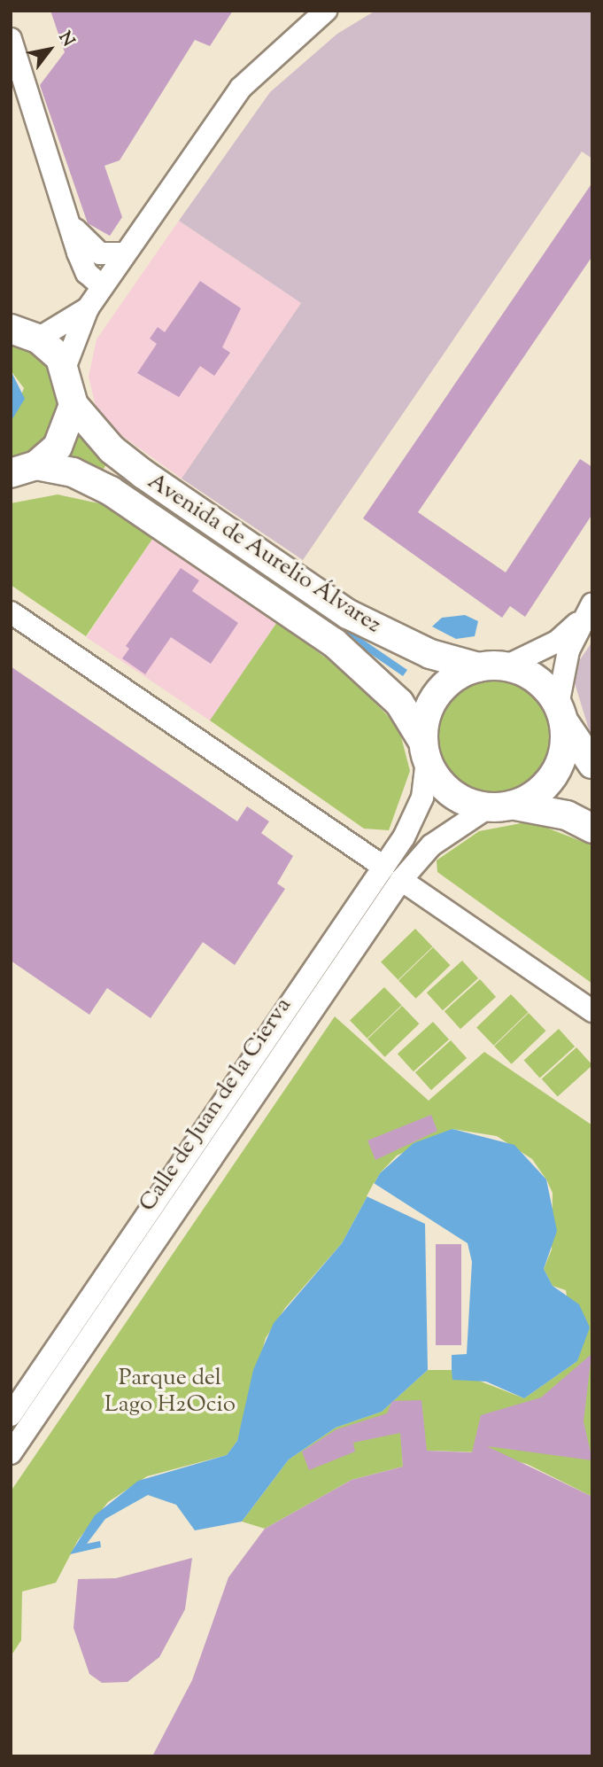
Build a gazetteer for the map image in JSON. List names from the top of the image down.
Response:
{
  "streets": {
    "main road": ["Avenida de Aurelio Álvarez"],
    "street": ["Calle de Juan de la Cierva"]
  },
  "crossings": [
    ["Avenida de Aurelio Álvarez", "Calle de Juan de la Cierva"]
  ],
  "parks": ["Parque del Lago H2Ocio"],
  "north": "top right"
}
